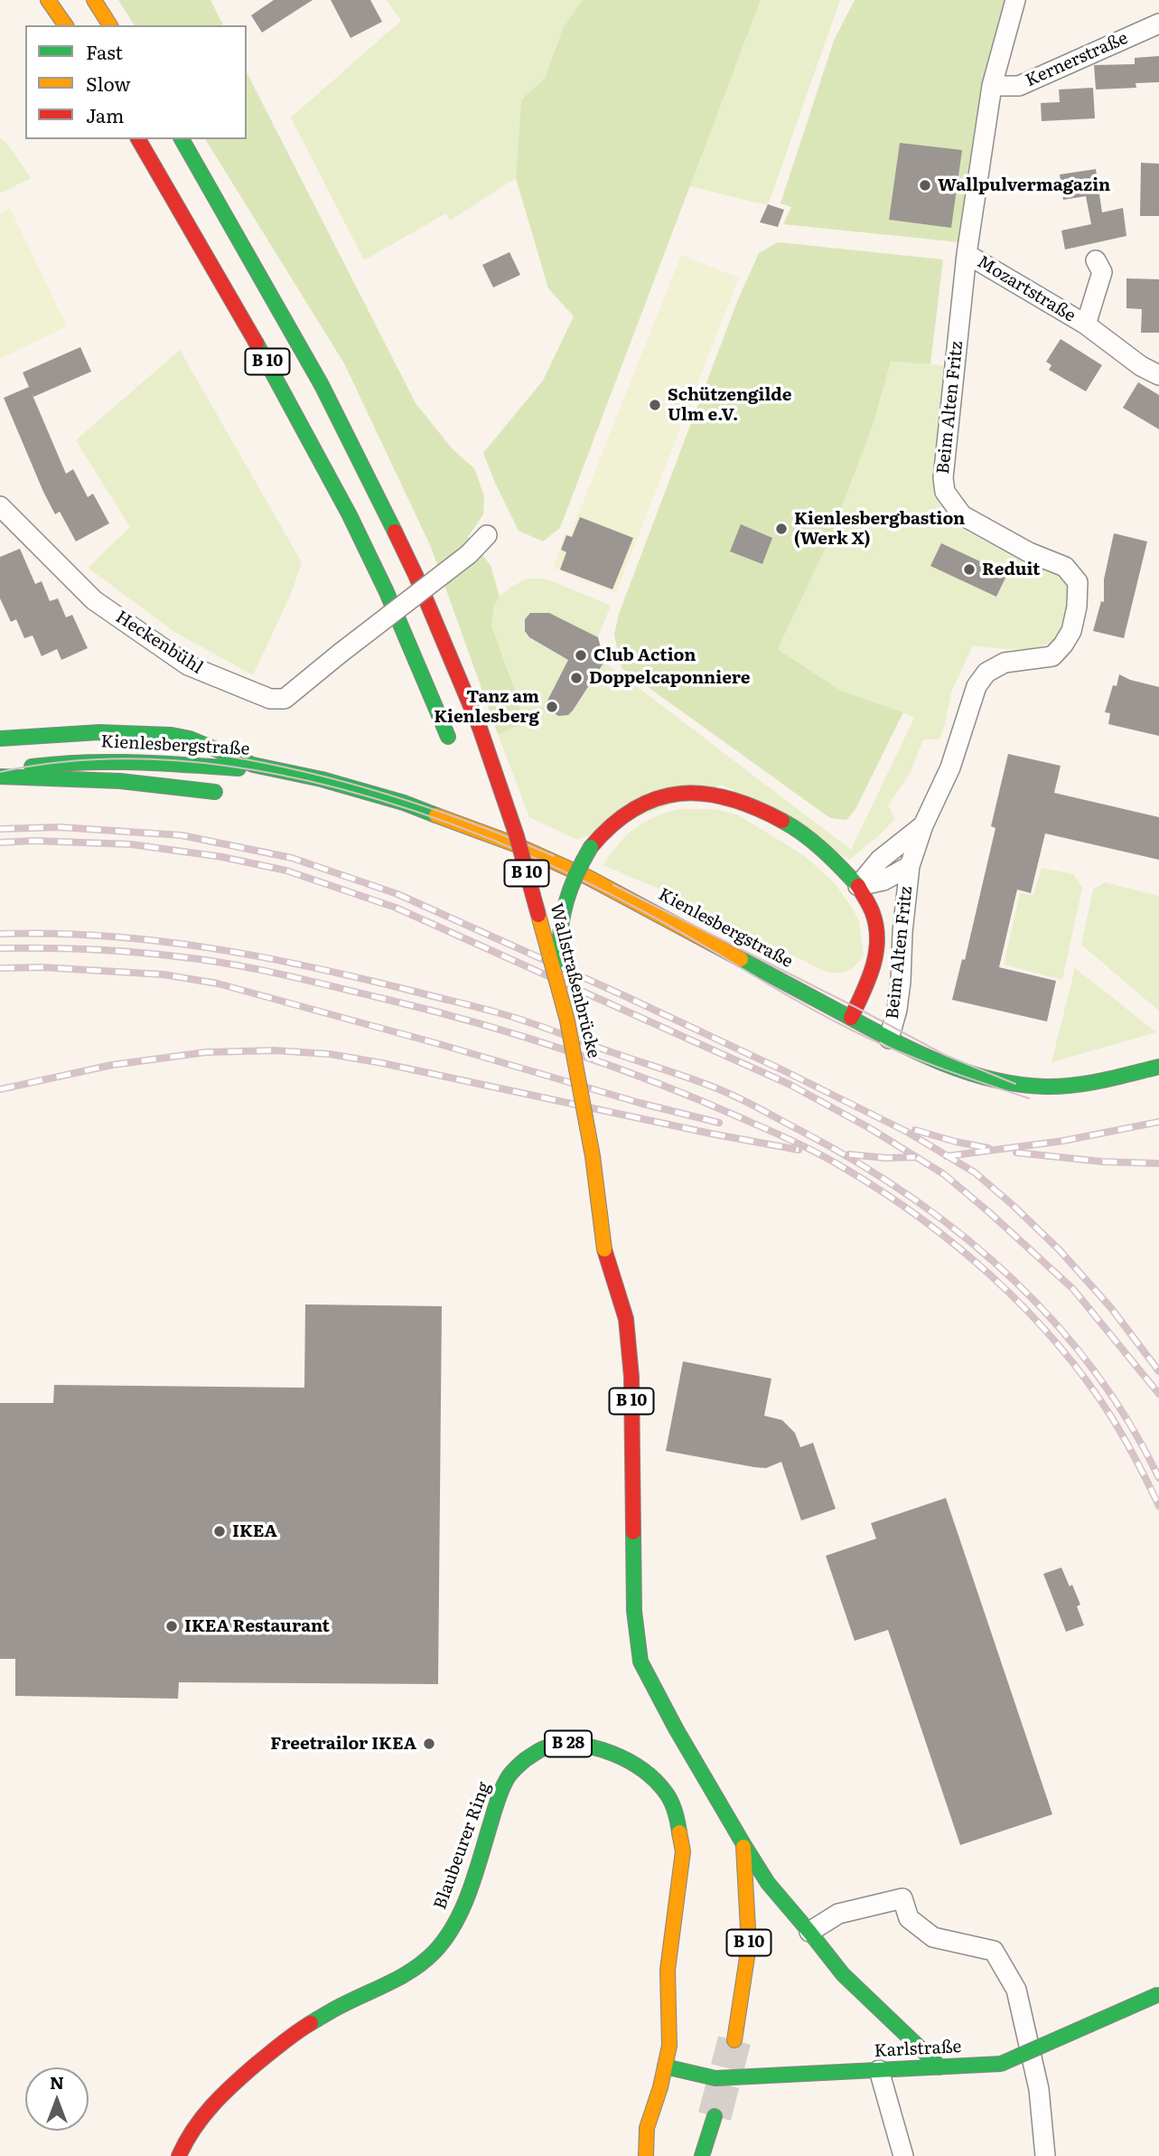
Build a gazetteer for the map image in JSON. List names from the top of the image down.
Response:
{
  "streets": {
    "main road": [
      "B 10",
      "Kienlesbergstraße",
      "Wallstraßenbrücke",
      "B 28",
      "Blaubeurer Ring",
      "Karlstraße"
    ],
    "street": [
      "Kernerstraße",
      "Mozartstraße",
      "Beim Alten Fritz",
      "Heckenbühl"
    ]
  },
  "crossings": [
    ["Kernerstraße", "Beim Alten Fritz"],
    ["Mozartstraße", "Beim Alten Fritz"],
    ["B 10", "Wallstraßenbrücke"],
    ["Beim Alten Fritz", "Kienlesbergstraße"],
    ["Blaubeurer Ring", "Karlstraße"]
  ],
  "places": [
    "Wallpulvermagazin",
    "Schützengilde Ulm e.V.",
    "Kienlesbergbastion (Werk X)",
    "Reduit",
    "Club Action",
    "Doppelcaponniere",
    "Tanz am Kienlesberg",
    "IKEA",
    "IKEA Restaurant",
    "Freetrailor IKEA"
  ],
  "legend": ["Fast", "Slow", "Jam"],
  "north": "top"
}
